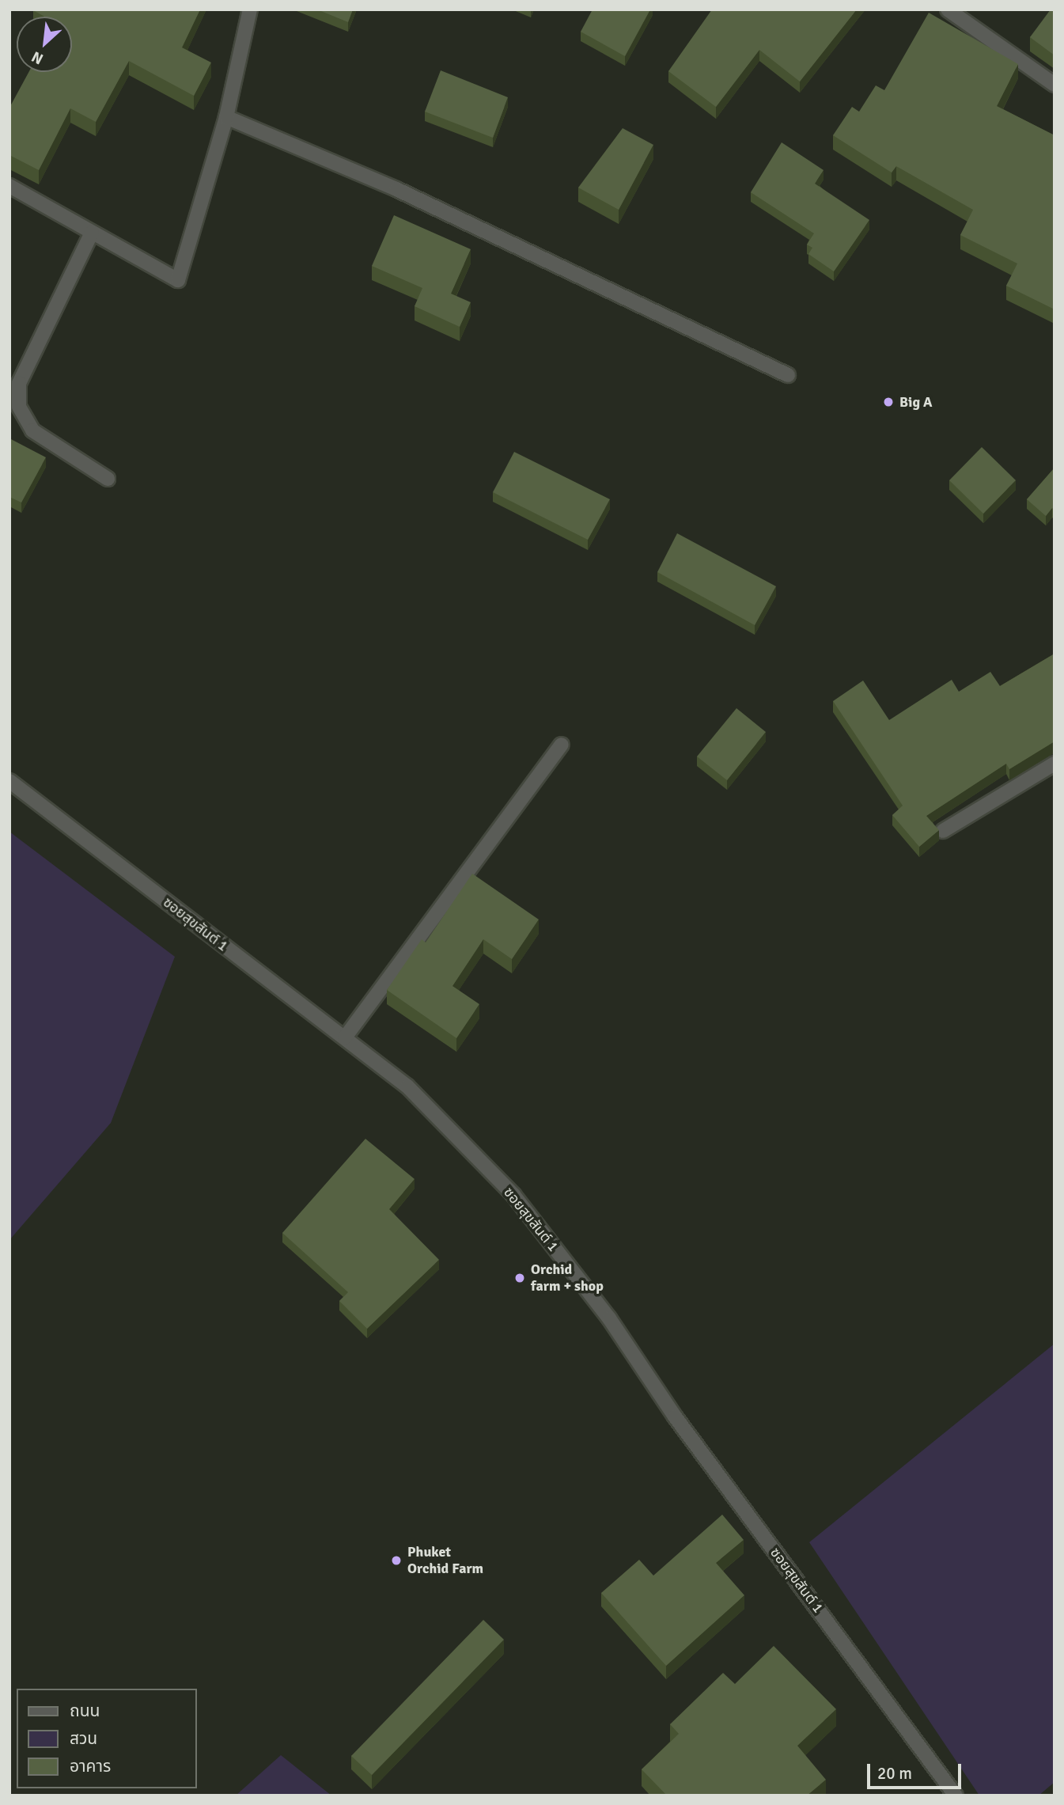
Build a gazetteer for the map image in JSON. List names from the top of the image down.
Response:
{
  "streets": {
    "street": ["ซอยสุขสันต์ 1"]
  },
  "places": ["Big A", "Orchid farm + shop", "Phuket Orchid Farm"],
  "legend": ["ถนน", "สวน", "อาคาร"],
  "scale_bar": "20 m",
  "north": "bottom left"
}
